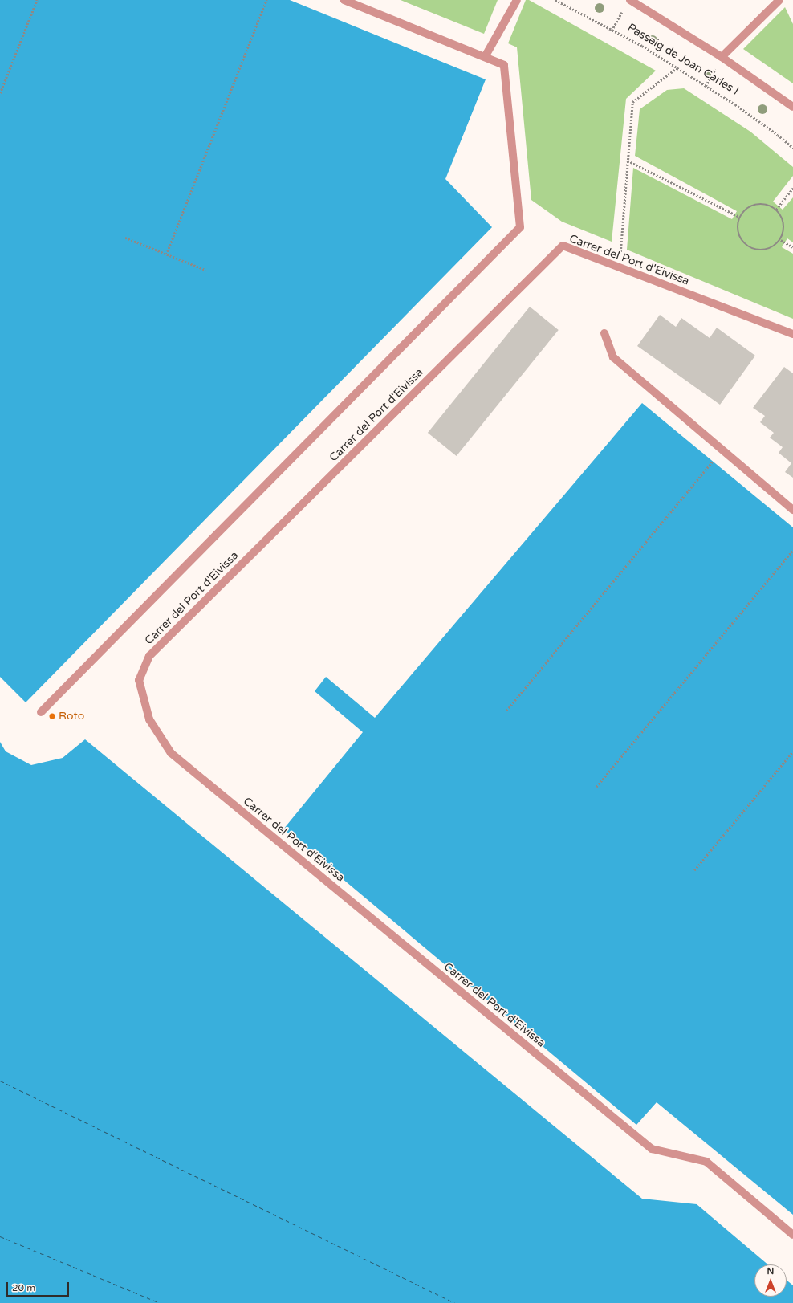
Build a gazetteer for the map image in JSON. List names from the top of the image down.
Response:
{
  "streets": {
    "street": ["Passeig de Joan Carles I", "Carrer del Port d'Eivissa"]
  },
  "places": ["Roto"],
  "scale_bar": "20 m",
  "north": "top"
}
